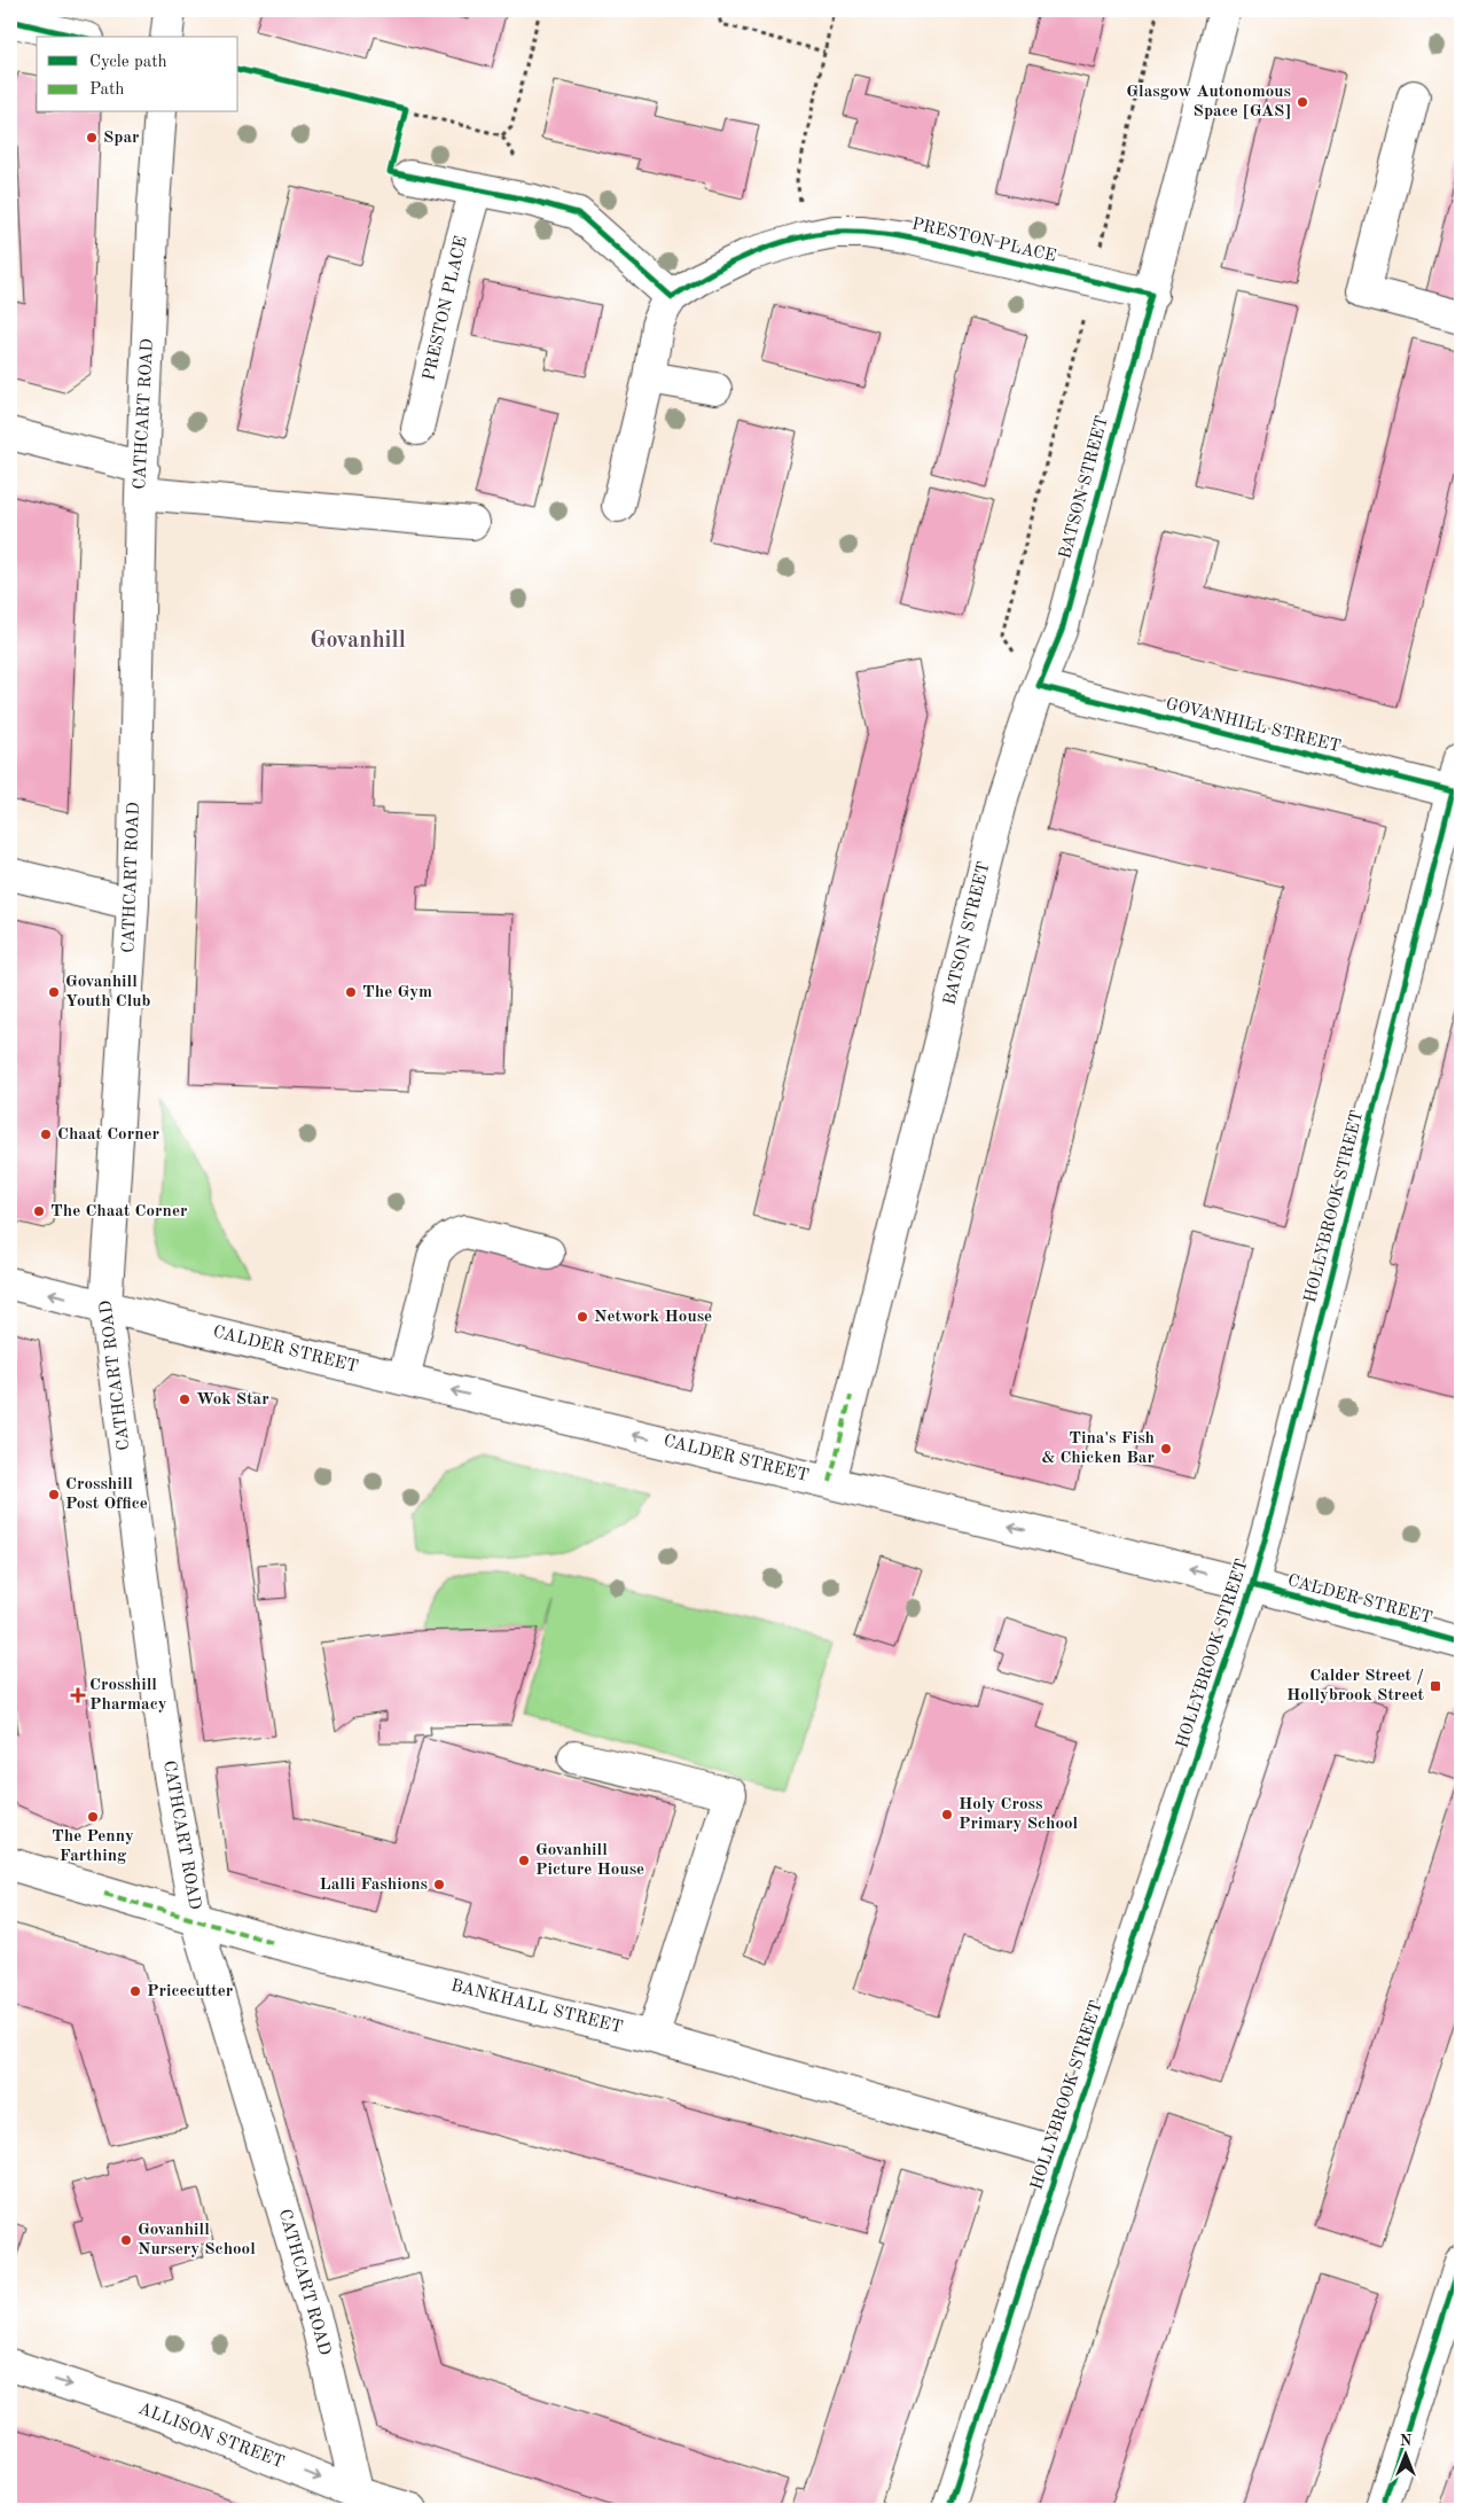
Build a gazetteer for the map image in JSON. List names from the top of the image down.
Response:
{
  "streets": {
    "street": [
      "PRESTON PLACE",
      "CATHCART ROAD",
      "BATSON STREET",
      "GOVANHILL STREET",
      "HOLLYBROOK STREET",
      "CALDER STREET",
      "BANKHALL STREET",
      "ALLISON STREET"
    ]
  },
  "crossings": [
    ["PRESTON PLACE", "BATSON STREET"],
    ["CATHCART ROAD", "CALDER STREET"],
    ["CATHCART ROAD", "BANKHALL STREET"],
    ["CATHCART ROAD", "ALLISON STREET"],
    ["BATSON STREET", "GOVANHILL STREET"],
    ["BATSON STREET", "CALDER STREET"],
    ["GOVANHILL STREET", "HOLLYBROOK STREET"],
    ["HOLLYBROOK STREET", "CALDER STREET"],
    ["HOLLYBROOK STREET", "BANKHALL STREET"]
  ],
  "one_way": ["CALDER STREET", "ALLISON STREET"],
  "districts": ["Govanhill"],
  "places": {
    "other": [
      "Glasgow Autonomous Space [GAS]",
      "Spar",
      "Govanhill Youth Club",
      "The Gym",
      "Chaat Corner",
      "The Chaat Corner",
      "Network House",
      "Wok Star",
      "Tina's Fish & Chicken Bar",
      "Crosshill Post Office",
      "Holy Cross Primary School",
      "The Penny Farthing",
      "Govanhill Picture House",
      "Lalli Fashions",
      "Pricecutter",
      "Govanhill Nursery School"
    ],
    "transit": ["Calder Street / Hollybrook Street"],
    "health": ["Crosshill Pharmacy"]
  },
  "legend": ["Cycle path", "Path"],
  "north": "top"
}
